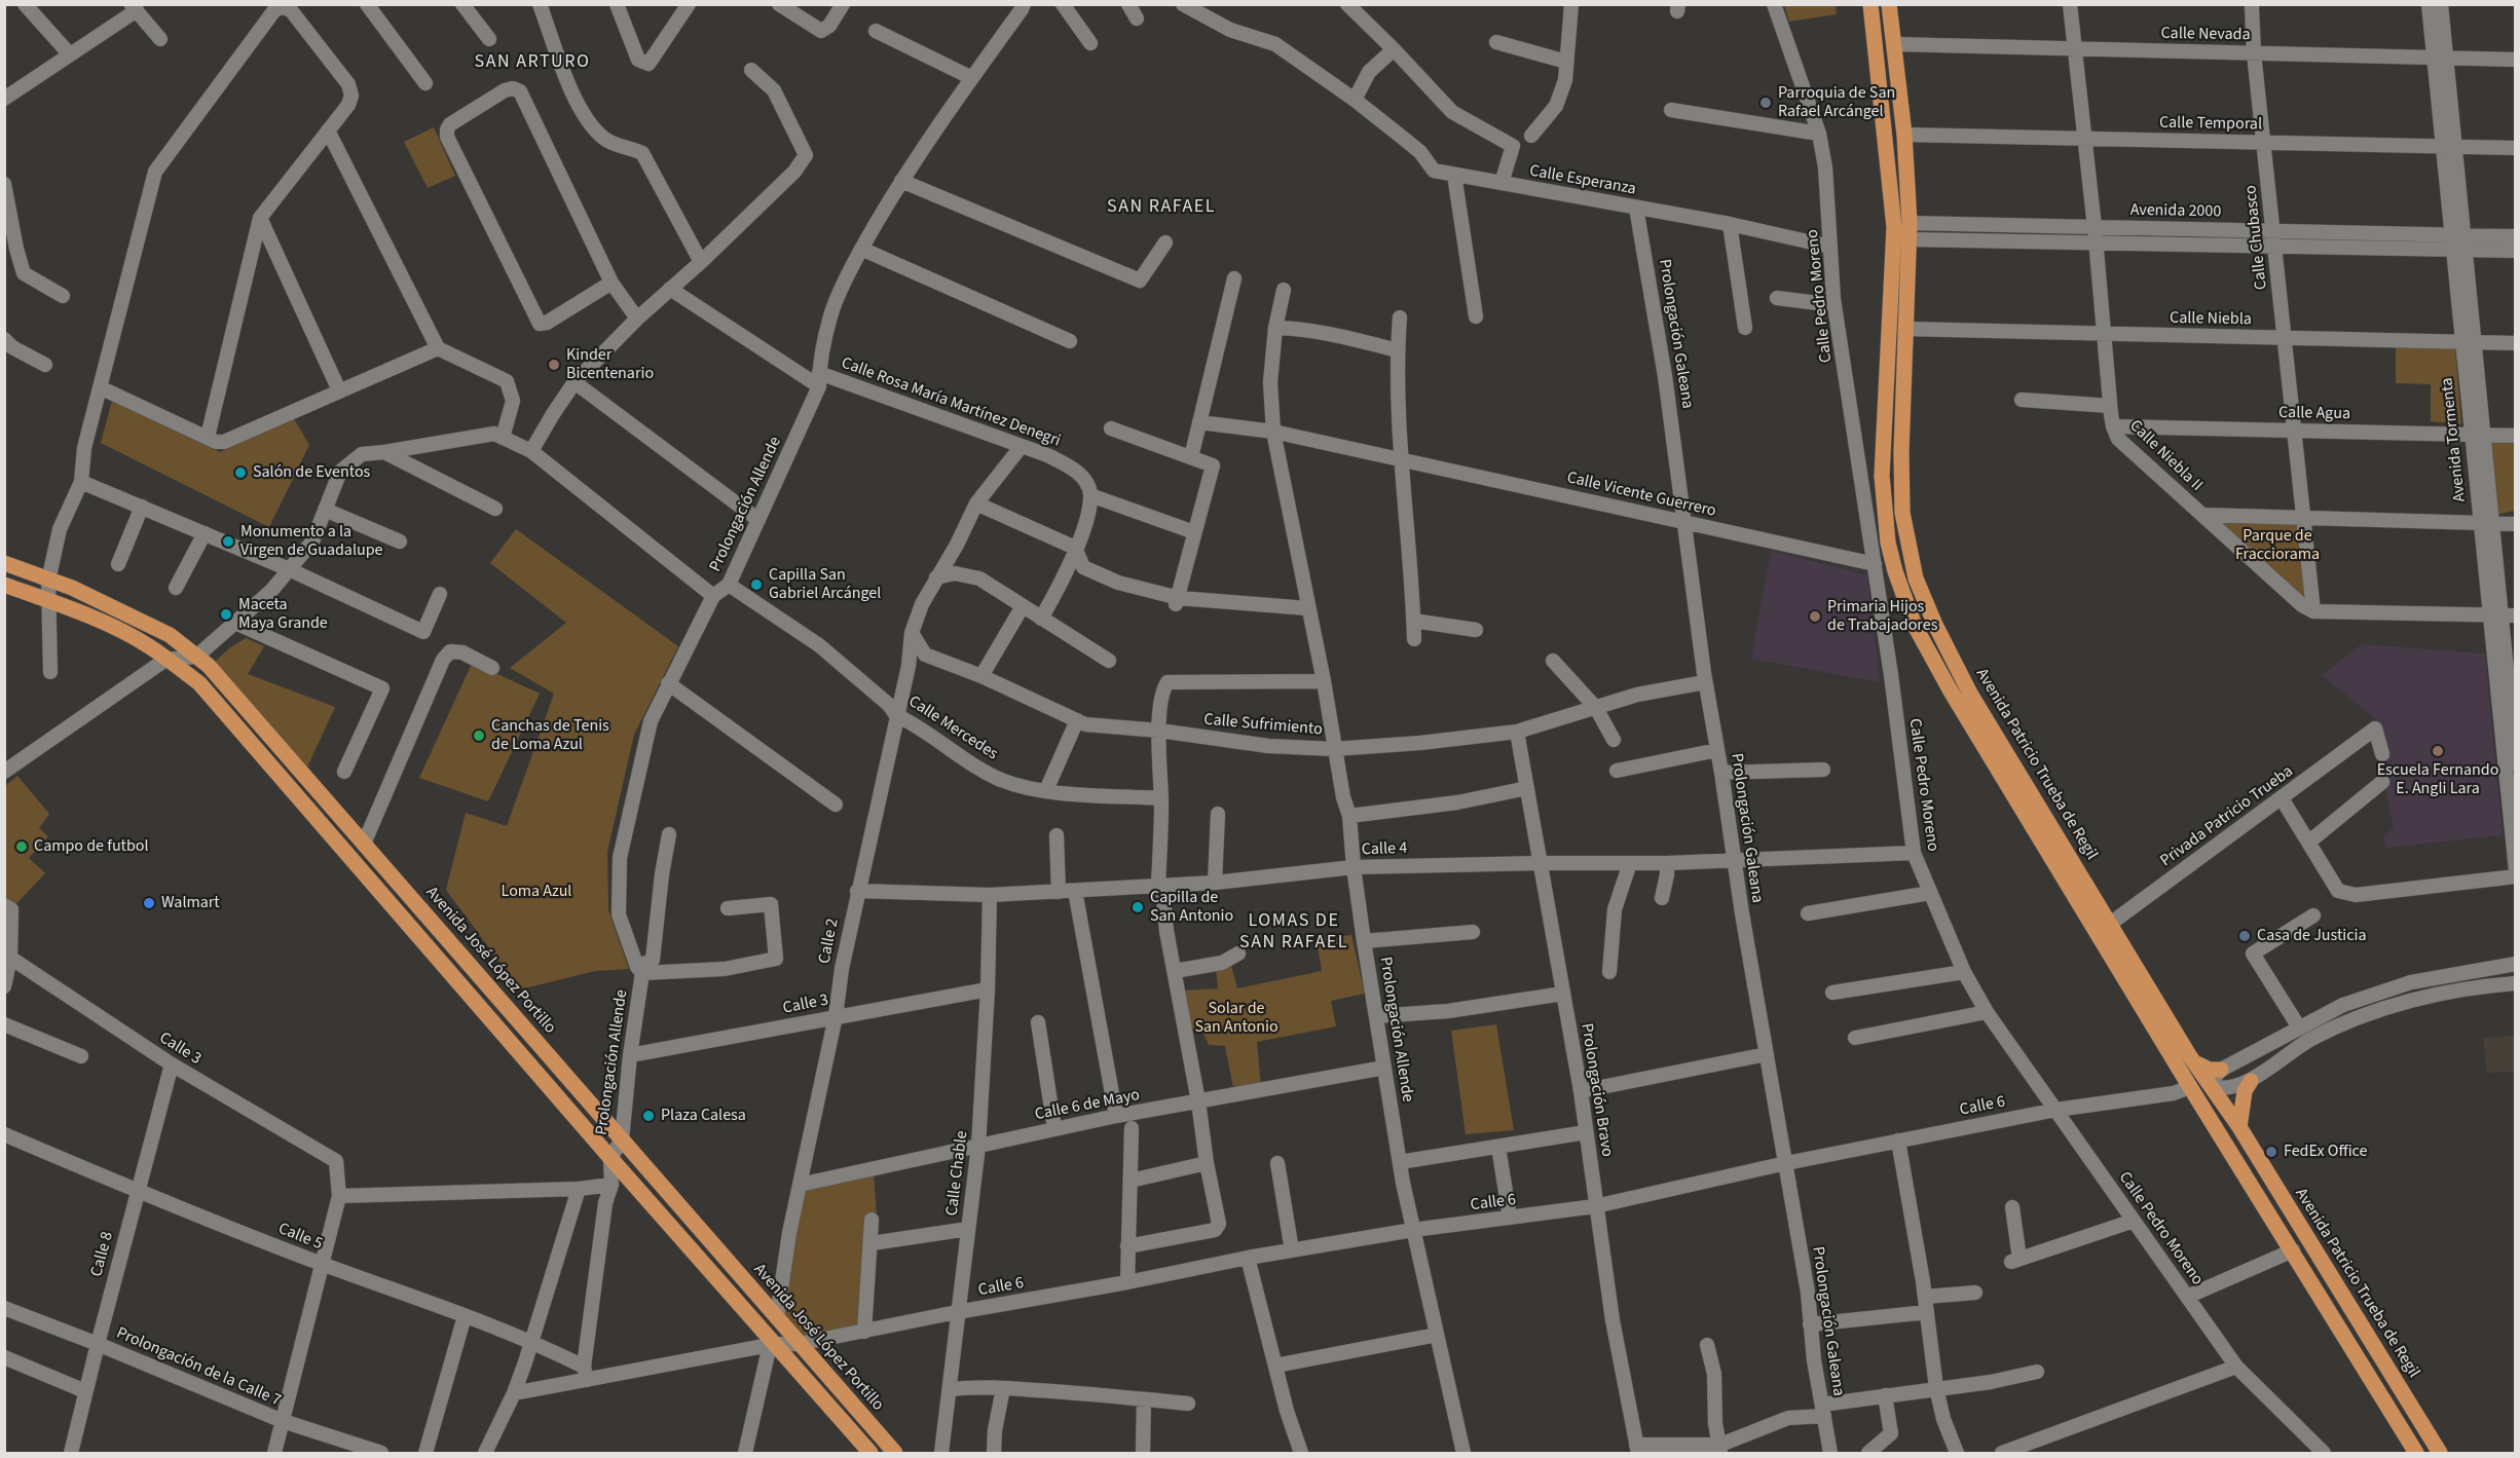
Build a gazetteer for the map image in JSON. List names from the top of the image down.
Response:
{
  "streets": {
    "main road": ["Avenida Patricio Trueba de Regil", "Avenida José López Portillo"],
    "street": [
      "Calle Nevada",
      "Calle Temporal",
      "Calle Esperanza",
      "Avenida 2000",
      "Calle Chubasco",
      "Calle Pedro Moreno",
      "Calle Niebla",
      "Prolongación Galeana",
      "Calle Rosa María Martínez Denegri",
      "Calle Agua",
      "Avenida Tormenta",
      "Calle Niebla II",
      "Calle Vicente Guerrero",
      "Prolongación Allende",
      "Calle Sufrimiento",
      "Calle Mercedes",
      "Privada Patricio Trueba",
      "Calle 4",
      "Calle 2",
      "Calle 3",
      "Prolongación Bravo",
      "Calle 6 de Mayo",
      "Calle 6",
      "Calle Chable",
      "Calle 5",
      "Calle 8",
      "Prolongación de la Calle 7"
    ]
  },
  "crossings": [
    ["Calle Nevada", "Calle Chubasco"],
    ["Calle Nevada", "Avenida Tormenta"],
    ["Calle Nevada", "Calle Niebla II"],
    ["Calle Nevada", "Avenida Patricio Trueba de Regil"],
    ["Calle Temporal", "Calle Chubasco"],
    ["Calle Temporal", "Avenida Tormenta"],
    ["Calle Temporal", "Calle Niebla II"],
    ["Calle Temporal", "Avenida Patricio Trueba de Regil"],
    ["Calle Esperanza", "Calle Pedro Moreno"],
    ["Calle Esperanza", "Prolongación Galeana"],
    ["Avenida 2000", "Calle Chubasco"],
    ["Avenida 2000", "Avenida Tormenta"],
    ["Avenida 2000", "Calle Niebla II"],
    ["Avenida 2000", "Avenida Patricio Trueba de Regil"],
    ["Calle Chubasco", "Calle Niebla"],
    ["Calle Chubasco", "Calle Agua"],
    ["Calle Chubasco", "Calle Niebla II"],
    ["Calle Pedro Moreno", "Calle Vicente Guerrero"],
    ["Calle Pedro Moreno", "Calle 4"],
    ["Calle Pedro Moreno", "Calle 6"],
    ["Calle Niebla", "Avenida Tormenta"],
    ["Calle Niebla", "Calle Niebla II"],
    ["Calle Niebla", "Avenida Patricio Trueba de Regil"],
    ["Prolongación Galeana", "Calle Vicente Guerrero"],
    ["Prolongación Galeana", "Calle Sufrimiento"],
    ["Prolongación Galeana", "Calle 4"],
    ["Prolongación Galeana", "Calle 6"],
    ["Calle Rosa María Martínez Denegri", "Prolongación Allende"],
    ["Calle Rosa María Martínez Denegri", "Calle 2"],
    ["Calle Agua", "Avenida Tormenta"],
    ["Calle Agua", "Calle Niebla II"],
    ["Calle Vicente Guerrero", "Prolongación Allende"],
    ["Prolongación Allende", "Calle Sufrimiento"],
    ["Prolongación Allende", "Calle Mercedes"],
    ["Prolongación Allende", "Calle 4"],
    ["Prolongación Allende", "Avenida José López Portillo"],
    ["Prolongación Allende", "Calle 3"],
    ["Prolongación Allende", "Calle 6 de Mayo"],
    ["Prolongación Allende", "Calle 6"],
    ["Calle Sufrimiento", "Calle 2"],
    ["Calle Sufrimiento", "Prolongación Bravo"],
    ["Calle Mercedes", "Calle 2"],
    ["Avenida Patricio Trueba de Regil", "Privada Patricio Trueba"],
    ["Avenida Patricio Trueba de Regil", "Calle 6"],
    ["Calle 4", "Calle 2"],
    ["Calle 4", "Prolongación Bravo"],
    ["Calle 4", "Calle Chable"],
    ["Calle 2", "Avenida José López Portillo"],
    ["Calle 2", "Calle 3"],
    ["Calle 2", "Calle 6 de Mayo"],
    ["Avenida José López Portillo", "Calle 6"],
    ["Calle 3", "Calle Chable"],
    ["Calle 3", "Calle 8"],
    ["Prolongación Bravo", "Calle 6"],
    ["Calle 6 de Mayo", "Calle Chable"],
    ["Calle 6", "Calle Chable"],
    ["Calle 5", "Calle 8"],
    ["Calle 8", "Prolongación de la Calle 7"]
  ],
  "districts": ["SAN ARTURO", "SAN RAFAEL", "LOMAS DE SAN RAFAEL"],
  "parks": ["Parque de Fracciorama", "Loma Azul", "Solar de San Antonio"],
  "places": [
    "Parroquia de San Rafael Arcángel",
    "Kinder Bicentenario",
    "Salón de Eventos",
    "Monumento a la Virgen de Guadalupe",
    "Capilla San Gabriel Arcángel",
    "Maceta Maya Grande",
    "Primaria Hijos de Trabajadores",
    "Canchas de Tenis de Loma Azul",
    "Escuela Fernando E. Angli Lara",
    "Campo de futbol",
    "Walmart",
    "Capilla de San Antonio",
    "Casa de Justicia",
    "Plaza Calesa",
    "FedEx Office"
  ]
}
